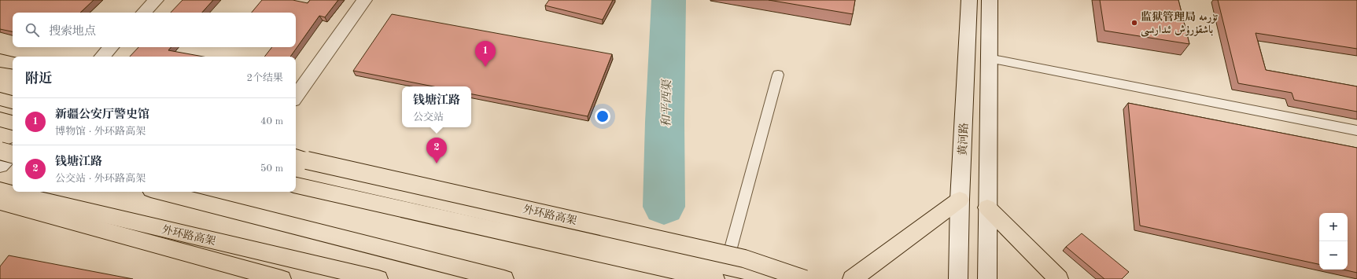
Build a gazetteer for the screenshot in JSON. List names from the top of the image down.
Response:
{
  "streets": {
    "main road": ["黄河路", "外环路高架"]
  },
  "water": ["和平西渠"],
  "places": ["监狱管理局 تۈرمە باشقۇرۇش ئىدارىسى"],
  "page": {
    "search": "搜索地点",
    "pins": ["1", "2"],
    "heading": ["附近", "2个结果"],
    "popup": ["钱塘江路", "公交站"],
    "list": [
      {
        "mark": "1",
        "name": "新疆公安厅警史馆",
        "note": "博物馆 · 外环路高架",
        "value": "40 m"
      },
      {
        "mark": "2",
        "name": "钱塘江路",
        "note": "公交站 · 外环路高架",
        "value": "50 m"
      }
    ],
    "map_buttons": ["+", "−"]
  }
}
